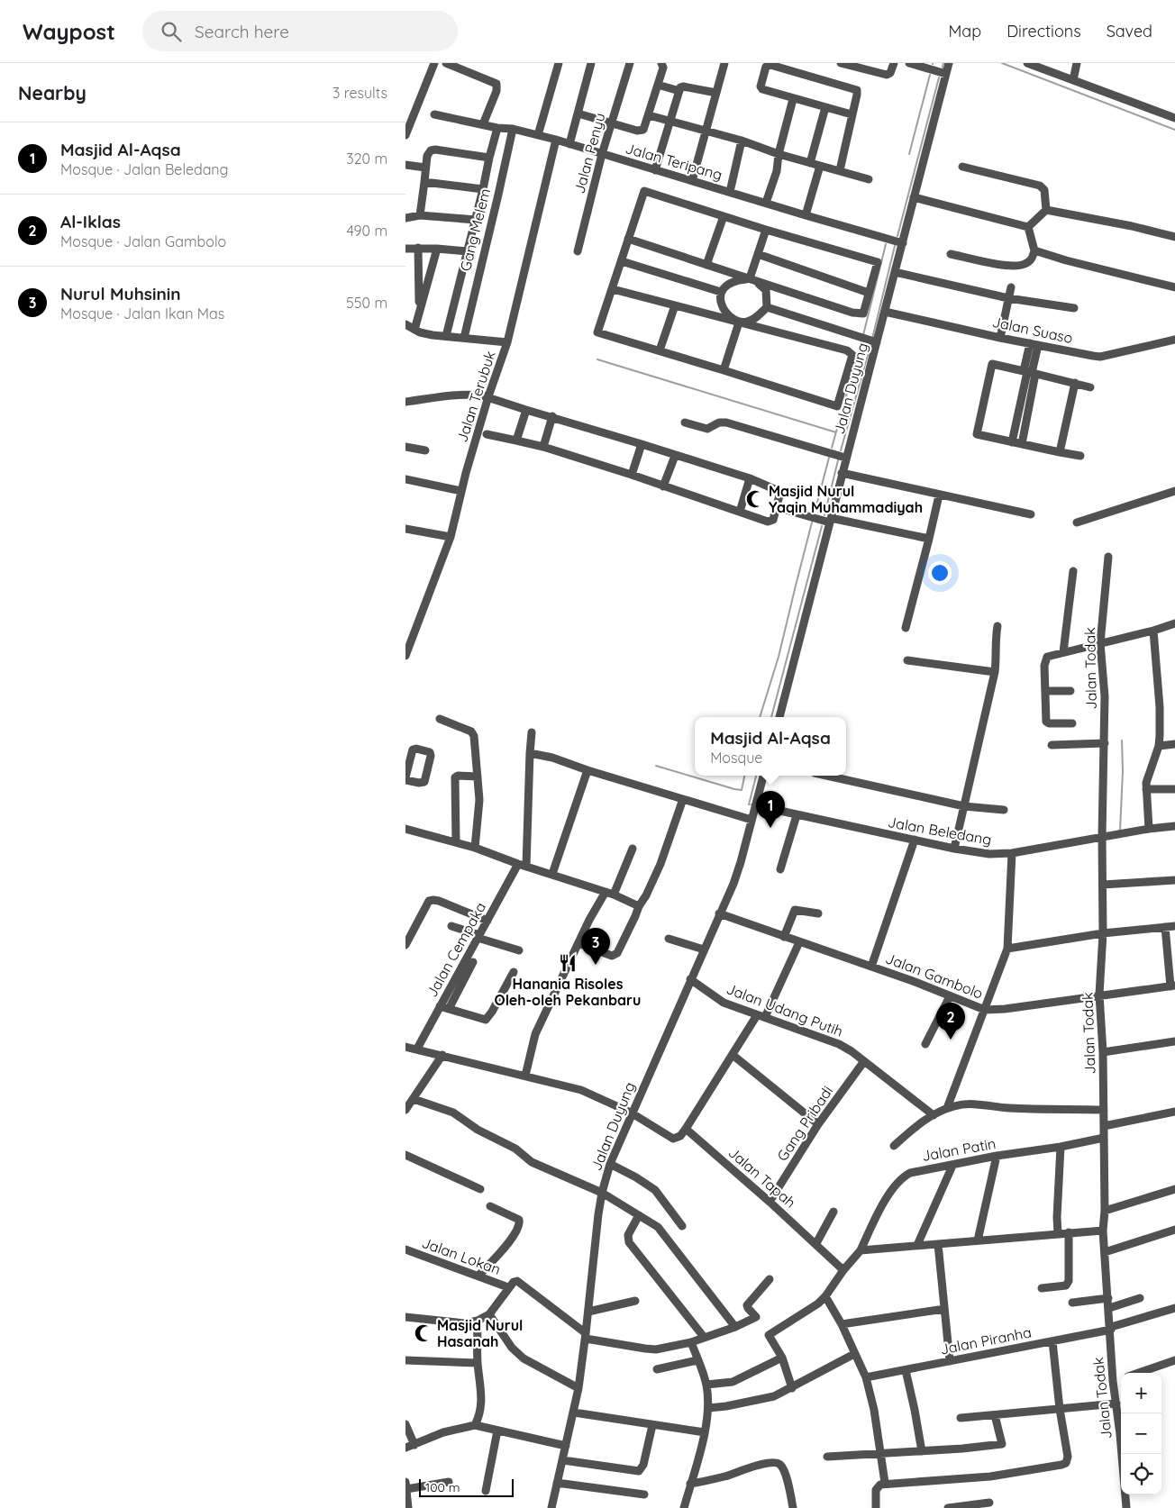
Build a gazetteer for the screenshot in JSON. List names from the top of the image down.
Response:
{
  "streets": {
    "street": [
      "Jalan Penyu",
      "Jalan Teripang",
      "Gang Melem",
      "Jalan Suaso",
      "Jalan Duyung",
      "Jalan Terubuk",
      "Jalan Todak",
      "Jalan Beledang",
      "Jalan Cempaka",
      "Jalan Gambolo",
      "Jalan Udang Putih",
      "Gang Pribadi",
      "Jalan Patin",
      "Jalan Tapah",
      "Jalan Lokan",
      "Jalan Piranha"
    ]
  },
  "crossings": [
    ["Jalan Penyu", "Jalan Teripang"],
    ["Jalan Teripang", "Gang Melem"],
    ["Jalan Teripang", "Jalan Duyung"],
    ["Jalan Teripang", "Jalan Terubuk"],
    ["Jalan Suaso", "Jalan Duyung"],
    ["Jalan Duyung", "Jalan Beledang"],
    ["Jalan Duyung", "Jalan Gambolo"],
    ["Jalan Duyung", "Jalan Udang Putih"],
    ["Jalan Todak", "Jalan Beledang"],
    ["Jalan Todak", "Jalan Gambolo"],
    ["Jalan Todak", "Jalan Patin"],
    ["Jalan Todak", "Jalan Piranha"],
    ["Jalan Udang Putih", "Gang Pribadi"],
    ["Gang Pribadi", "Jalan Tapah"]
  ],
  "places": {
    "mosque": ["Masjid Nurul Yaqin Muhammadiyah", "Masjid Nurul Hasanah"],
    "restaurant": ["Hanania Risoles Oleh-oleh Pekanbaru"]
  },
  "scale_bar": "100 m",
  "page": {
    "header": "Waypost",
    "search": "Search here",
    "nav": ["Map", "Directions", "Saved"],
    "heading": ["Nearby", "3 results"],
    "list": [
      {
        "mark": "1",
        "name": "Masjid Al-Aqsa",
        "note": "Mosque · Jalan Beledang",
        "value": "320 m"
      },
      {
        "mark": "2",
        "name": "Al-Iklas",
        "note": "Mosque · Jalan Gambolo",
        "value": "490 m"
      },
      {
        "mark": "3",
        "name": "Nurul Muhsinin",
        "note": "Mosque · Jalan Ikan Mas",
        "value": "550 m"
      }
    ],
    "popup": ["Masjid Al-Aqsa", "Mosque"],
    "pins": ["1", "3", "2"],
    "map_buttons": ["+", "−"],
    "scale": "100 m"
  }
}
